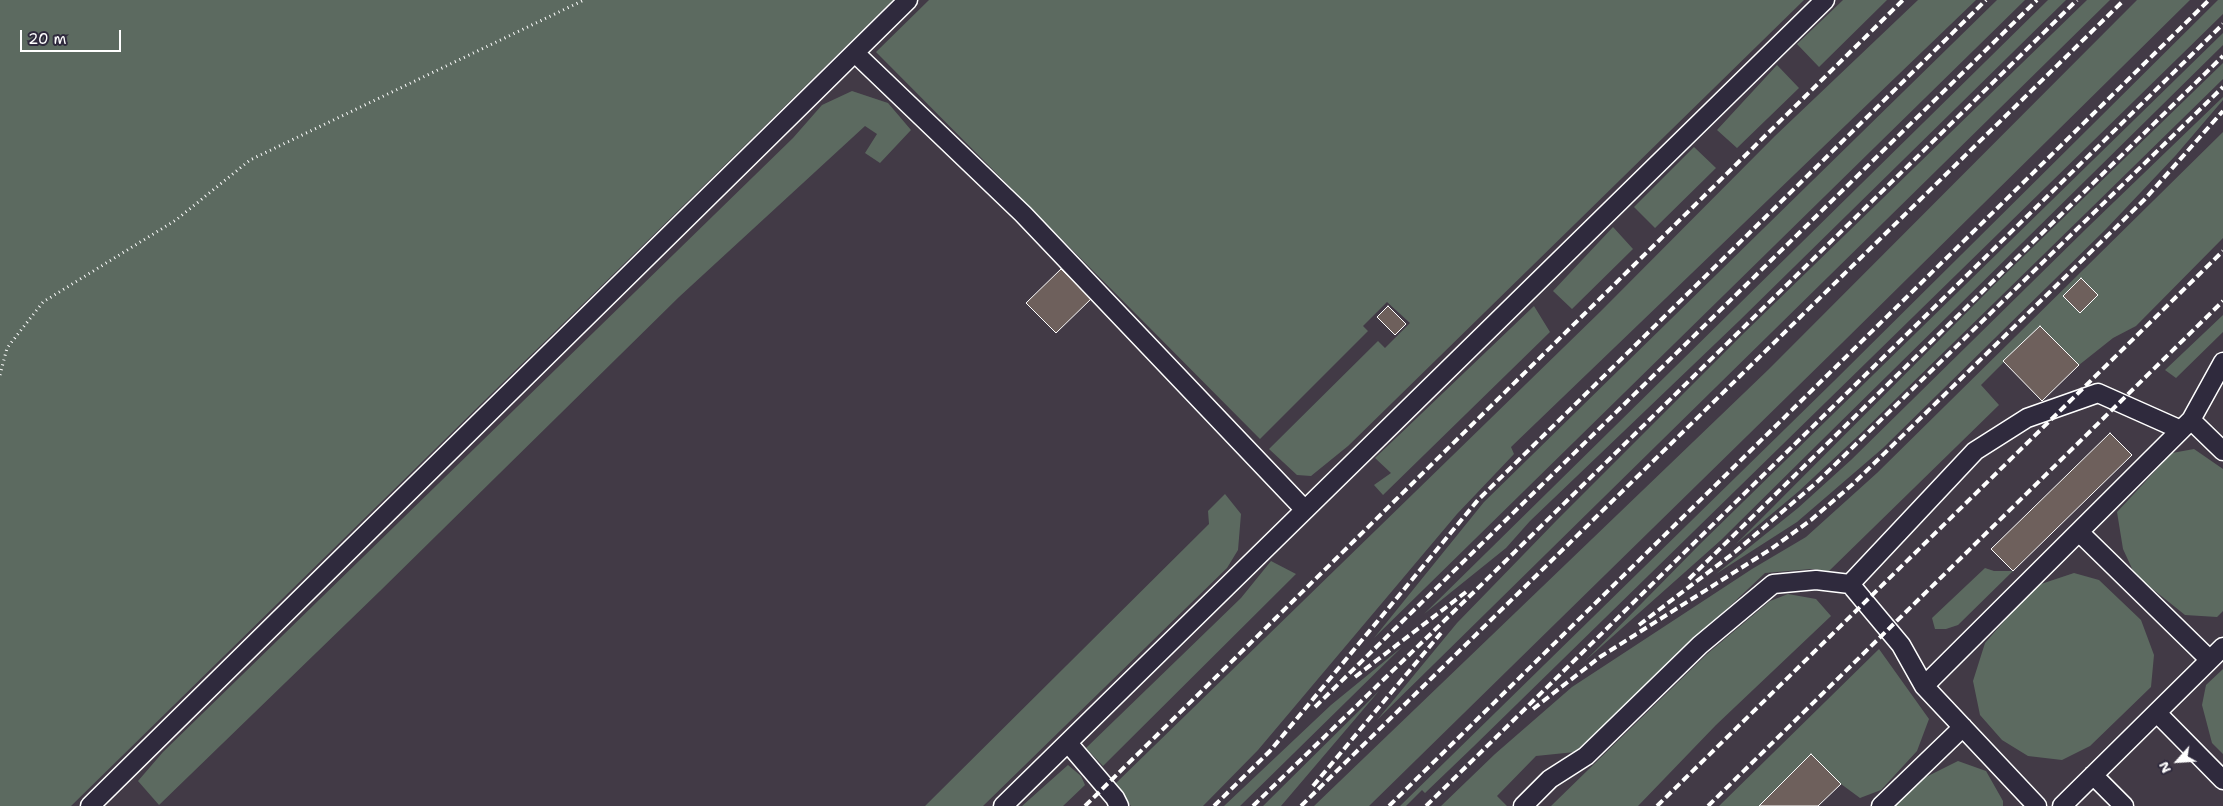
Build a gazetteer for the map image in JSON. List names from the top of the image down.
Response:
{
  "scale_bar": "20 m",
  "north": "bottom left"
}
